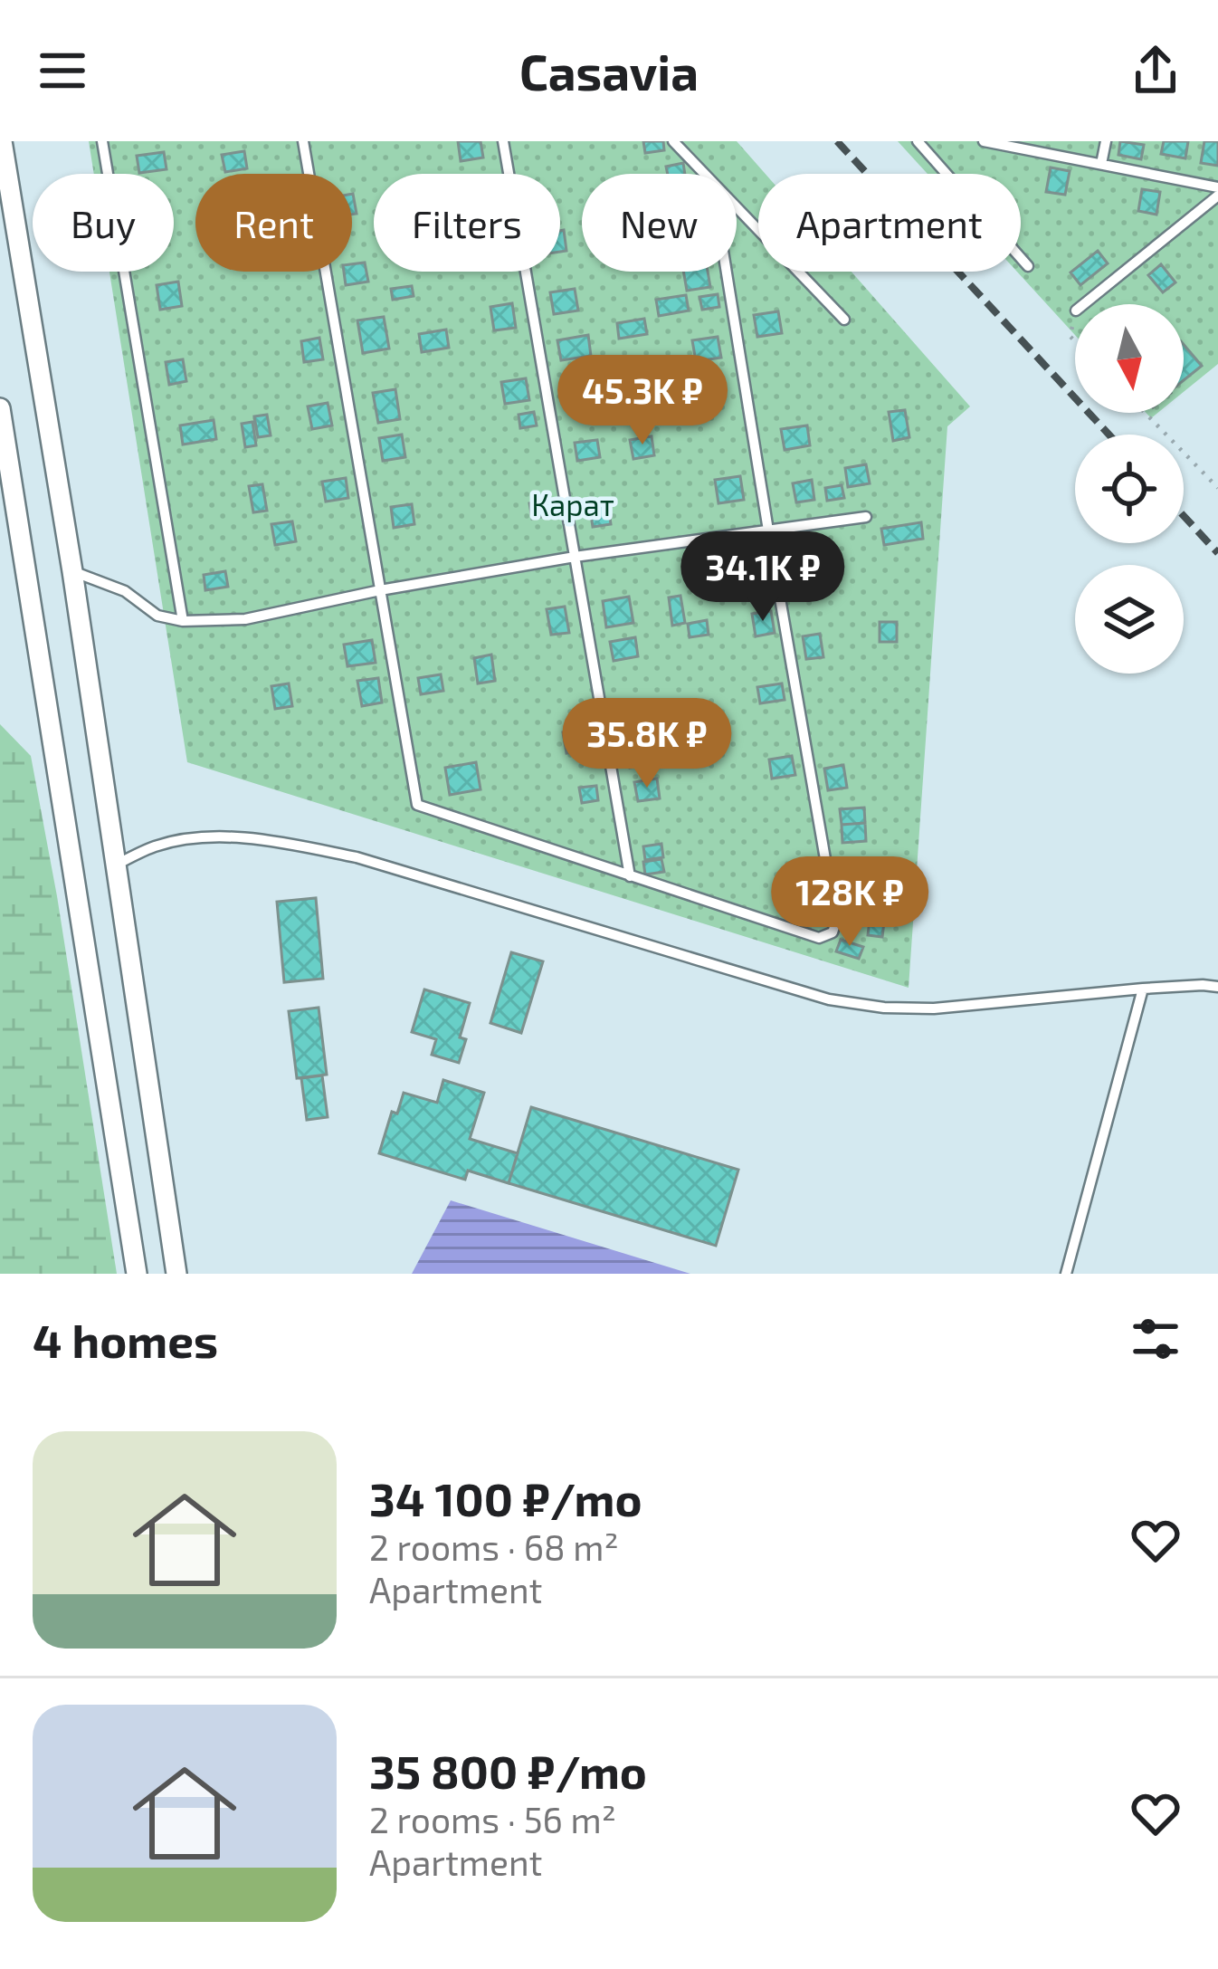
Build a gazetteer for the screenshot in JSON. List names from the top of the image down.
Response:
{
  "parks": ["Карат"],
  "north": "bottom",
  "page": {
    "header": "Casavia",
    "chip": [
      "Buy",
      "Rent",
      "Filters",
      "New",
      "Apartment"
    ],
    "price": [
      "45.3K ₽",
      "34.1K ₽",
      "35.8K ₽",
      "128K ₽"
    ],
    "heading": "4 homes",
    "list": [
      {
        "name": "34 100 ₽/mo",
        "note": "2 rooms · 68 m² · Apartment"
      },
      {
        "name": "35 800 ₽/mo",
        "note": "2 rooms · 56 m² · Apartment"
      }
    ]
  }
}
